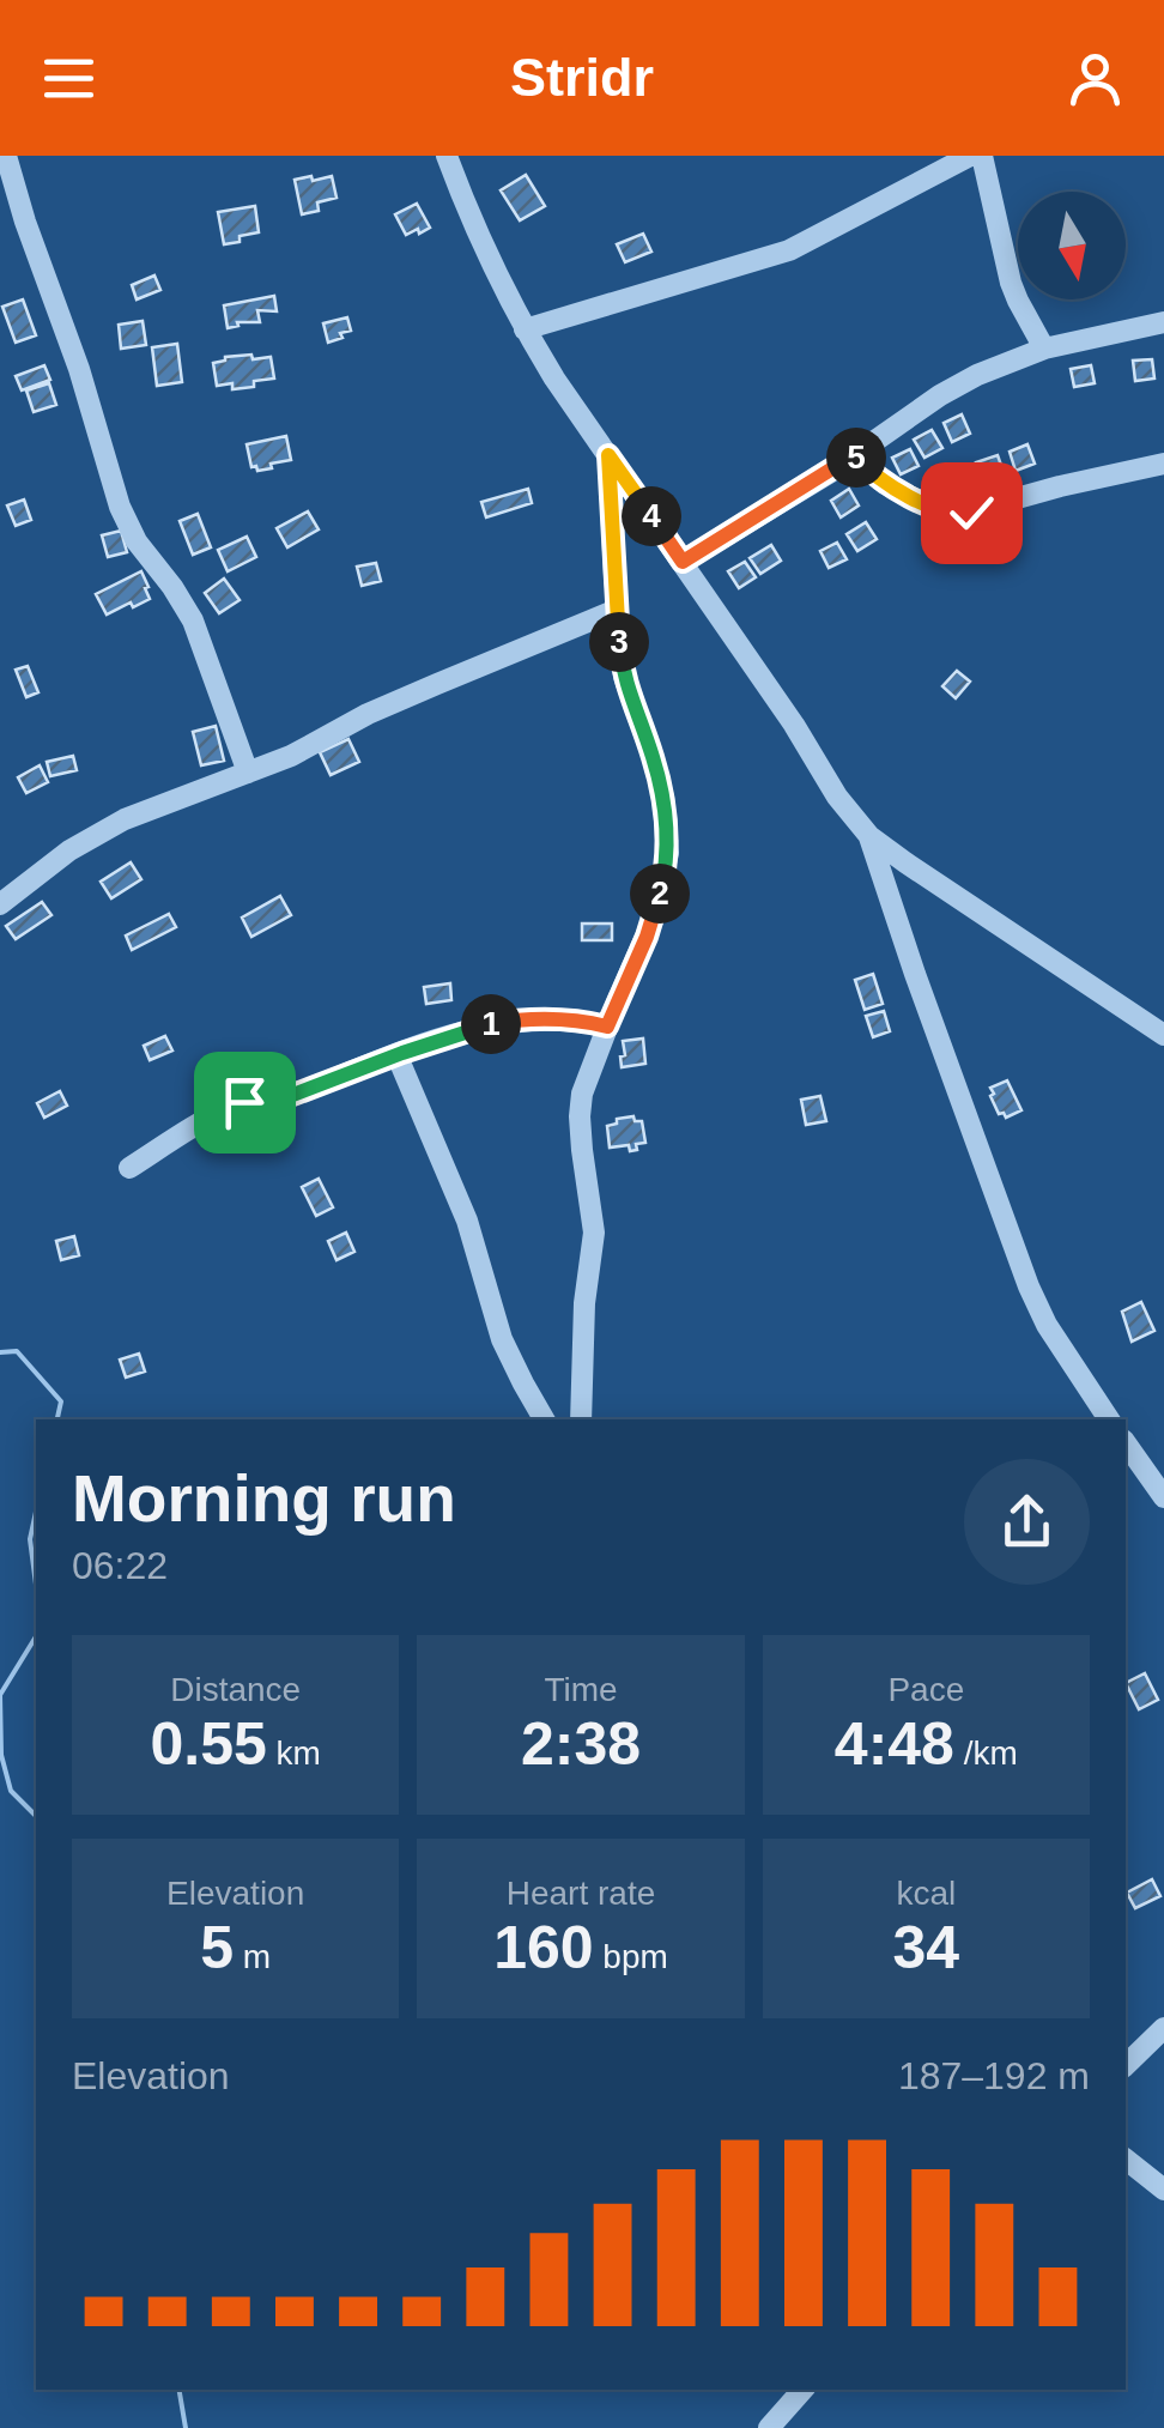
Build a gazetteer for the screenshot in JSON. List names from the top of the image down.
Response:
{
  "north": "bottom",
  "page": {
    "header": "Stridr",
    "pins": [
      "5",
      "4",
      "3",
      "2",
      "1"
    ],
    "heading": ["Morning run", "06:22"],
    "stats": [
      ["Distance", "0.55 km"],
      ["Time", "2:38"],
      ["Pace", "4:48 /km"],
      ["Elevation", "5 m"],
      ["Heart rate", "160 bpm"],
      ["kcal", "34"]
    ],
    "chart": ["Elevation", "187–192 m"]
  }
}
